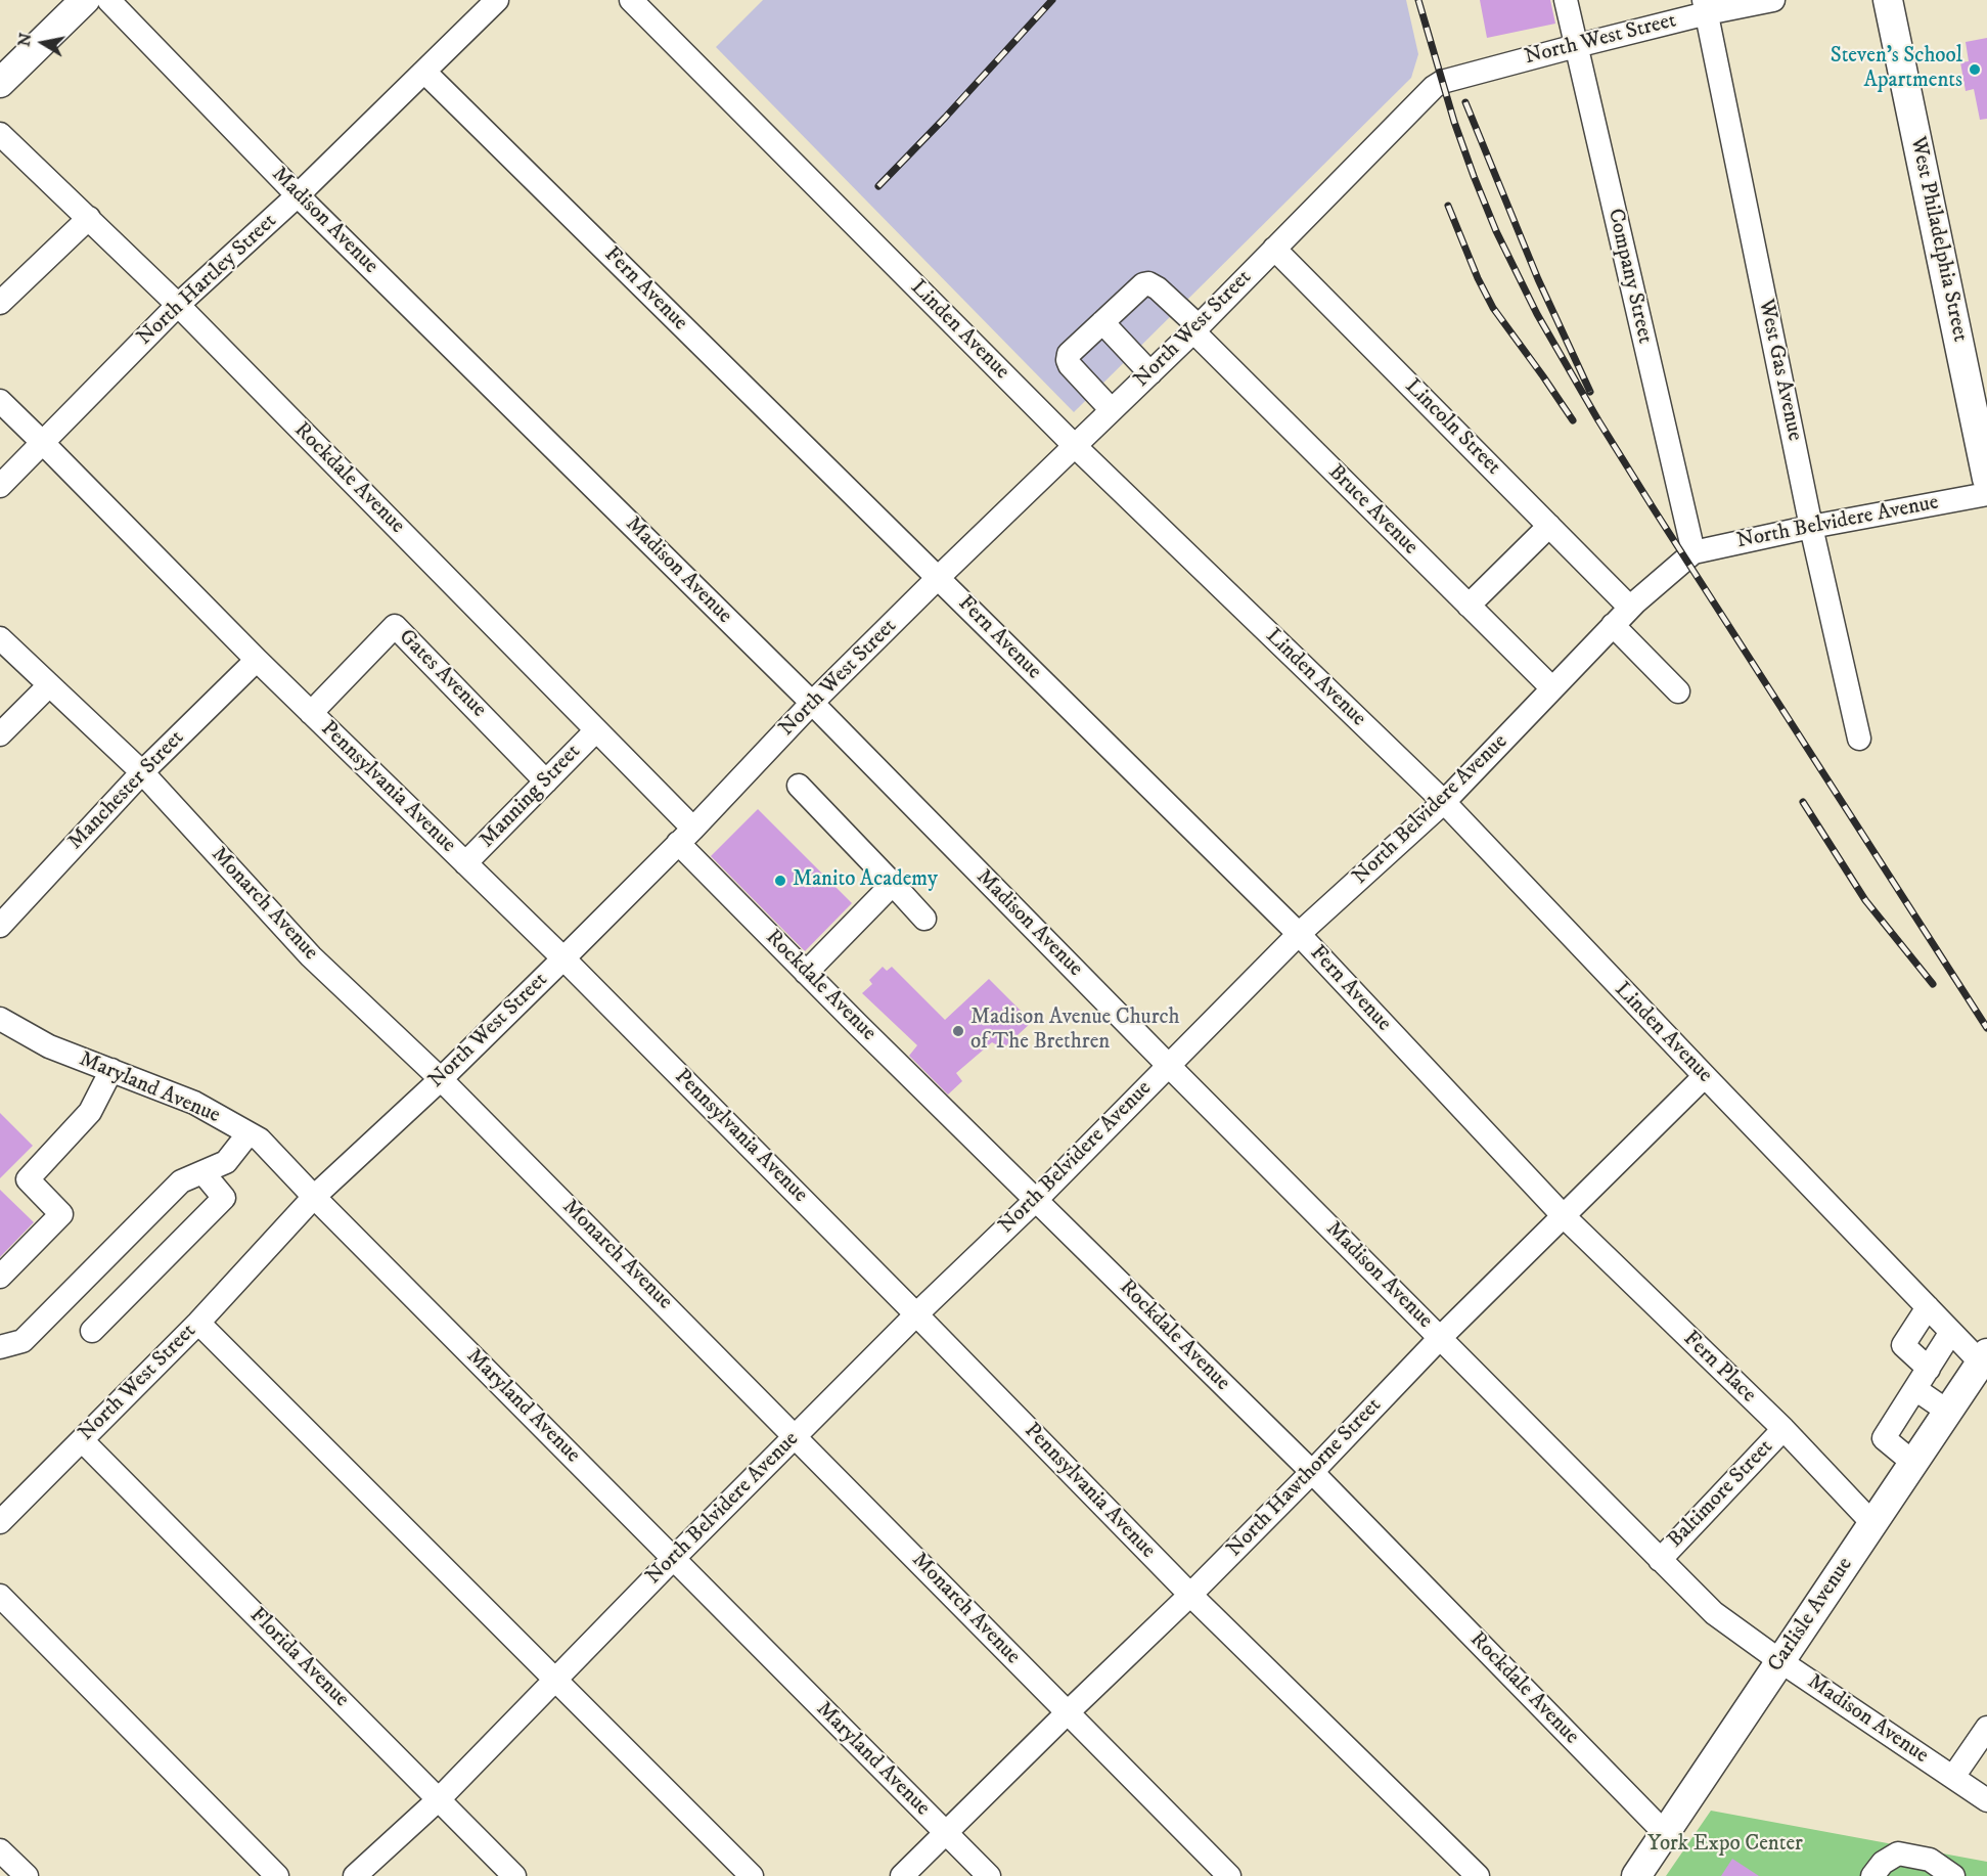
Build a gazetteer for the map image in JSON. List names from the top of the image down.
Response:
{
  "streets": {
    "main road": ["West Philadelphia Street", "Carlisle Avenue"],
    "street": [
      "North West Street",
      "Madison Avenue",
      "Company Street",
      "North Hartley Street",
      "Fern Avenue",
      "Linden Avenue",
      "West Gas Avenue",
      "Lincoln Street",
      "Rockdale Avenue",
      "Bruce Avenue",
      "North Belvidere Avenue",
      "Gates Avenue",
      "Pennsylvania Avenue",
      "Manchester Street",
      "Manning Street",
      "Monarch Avenue",
      "Maryland Avenue",
      "Fern Place",
      "North Hawthorne Street",
      "Baltimore Street",
      "Florida Avenue"
    ]
  },
  "crossings": [
    ["North West Street", "Madison Avenue"],
    ["North West Street", "Company Street"],
    ["North West Street", "Fern Avenue"],
    ["North West Street", "Linden Avenue"],
    ["North West Street", "West Gas Avenue"],
    ["North West Street", "Lincoln Street"],
    ["North West Street", "Rockdale Avenue"],
    ["North West Street", "Bruce Avenue"],
    ["North West Street", "Pennsylvania Avenue"],
    ["North West Street", "Monarch Avenue"],
    ["North West Street", "Maryland Avenue"],
    ["North West Street", "Florida Avenue"],
    ["Madison Avenue", "North Hartley Street"],
    ["Madison Avenue", "North Belvidere Avenue"],
    ["Madison Avenue", "North Hawthorne Street"],
    ["Madison Avenue", "Baltimore Street"],
    ["Madison Avenue", "Carlisle Avenue"],
    ["Company Street", "North Belvidere Avenue"],
    ["North Hartley Street", "Fern Avenue"],
    ["North Hartley Street", "Rockdale Avenue"],
    ["North Hartley Street", "Pennsylvania Avenue"],
    ["Fern Avenue", "North Belvidere Avenue"],
    ["Fern Avenue", "Fern Place"],
    ["Fern Avenue", "North Hawthorne Street"],
    ["Linden Avenue", "North Belvidere Avenue"],
    ["Linden Avenue", "North Hawthorne Street"],
    ["Linden Avenue", "Carlisle Avenue"],
    ["West Gas Avenue", "North Belvidere Avenue"],
    ["Lincoln Street", "North Belvidere Avenue"],
    ["Rockdale Avenue", "North Belvidere Avenue"],
    ["Rockdale Avenue", "Manning Street"],
    ["Rockdale Avenue", "North Hawthorne Street"],
    ["Rockdale Avenue", "Carlisle Avenue"],
    ["Bruce Avenue", "North Belvidere Avenue"],
    ["North Belvidere Avenue", "Pennsylvania Avenue"],
    ["North Belvidere Avenue", "Monarch Avenue"],
    ["North Belvidere Avenue", "Maryland Avenue"],
    ["North Belvidere Avenue", "Florida Avenue"],
    ["Gates Avenue", "Pennsylvania Avenue"],
    ["Gates Avenue", "Manning Street"],
    ["Pennsylvania Avenue", "Manchester Street"],
    ["Pennsylvania Avenue", "Manning Street"],
    ["Pennsylvania Avenue", "North Hawthorne Street"],
    ["Manchester Street", "Monarch Avenue"],
    ["Monarch Avenue", "North Hawthorne Street"],
    ["Maryland Avenue", "North Hawthorne Street"],
    ["Fern Place", "North Hawthorne Street"],
    ["Fern Place", "Baltimore Street"],
    ["Fern Place", "Carlisle Avenue"]
  ],
  "parks": ["York Expo Center"],
  "places": ["Steven's School Apartments", "Manito Academy", "Madison Avenue Church of The Brethren"],
  "north": "left"
}
